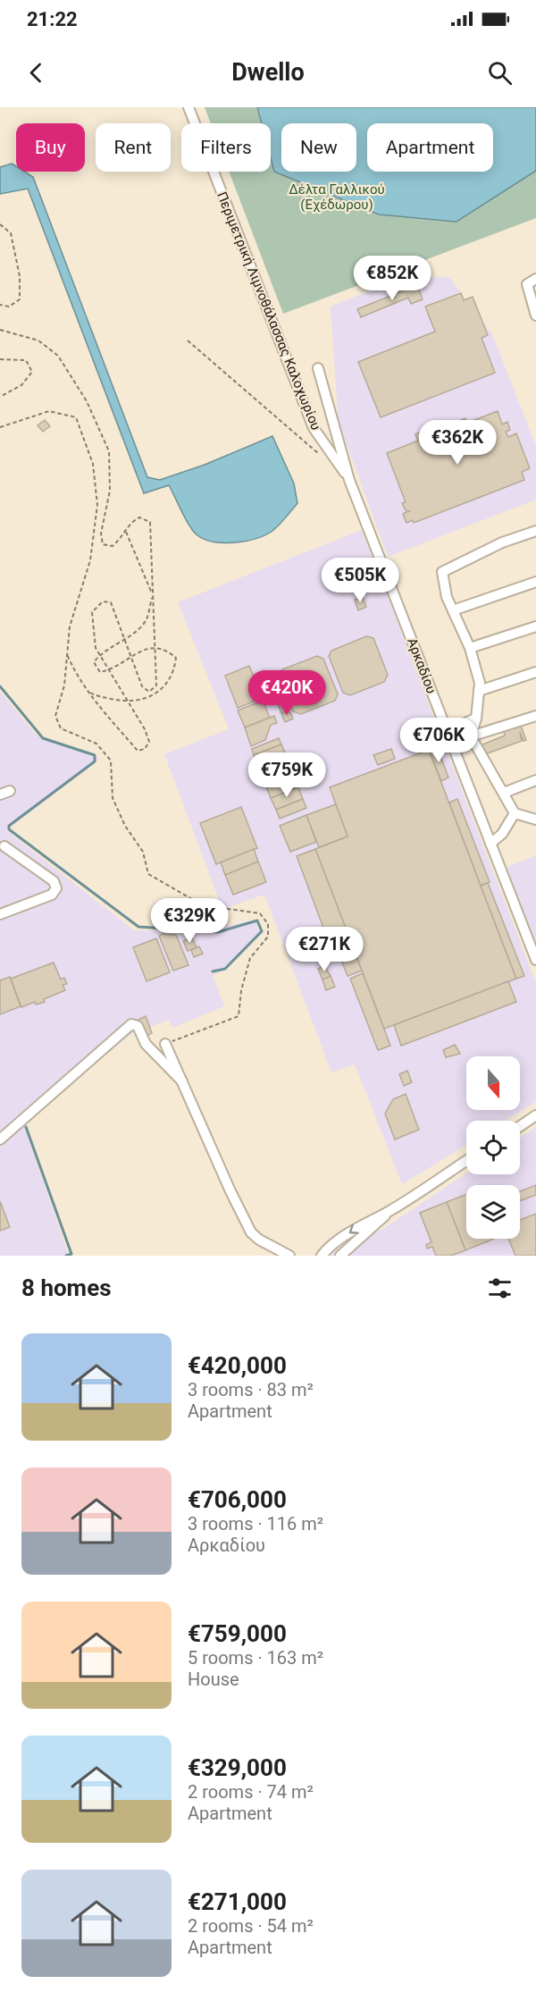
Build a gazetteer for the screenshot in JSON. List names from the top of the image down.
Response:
{
  "streets": {
    "street": ["Περιμετρική Λιμνοθάλασσας Καλοχωρίου", "Αρκαδίου"]
  },
  "crossings": [
    ["Περιμετρική Λιμνοθάλασσας Καλοχωρίου", "Αρκαδίου"]
  ],
  "parks": ["Δέλτα Γαλλικού (Εχέδωρου)"],
  "north": "bottom",
  "page": {
    "status": "21:22",
    "header": "Dwello",
    "chip": [
      "Buy",
      "Rent",
      "Filters",
      "New",
      "Apartment"
    ],
    "price": [
      "€852K",
      "€362K",
      "€505K",
      "€420K",
      "€706K",
      "€759K",
      "€329K",
      "€271K"
    ],
    "heading": "8 homes",
    "list": [
      {
        "name": "€420,000",
        "note": "3 rooms · 83 m² · Apartment"
      },
      {
        "name": "€706,000",
        "note": "3 rooms · 116 m² · Αρκαδίου"
      },
      {
        "name": "€759,000",
        "note": "5 rooms · 163 m² · House"
      },
      {
        "name": "€329,000",
        "note": "2 rooms · 74 m² · Apartment"
      },
      {
        "name": "€271,000",
        "note": "2 rooms · 54 m² · Apartment"
      }
    ]
  }
}
